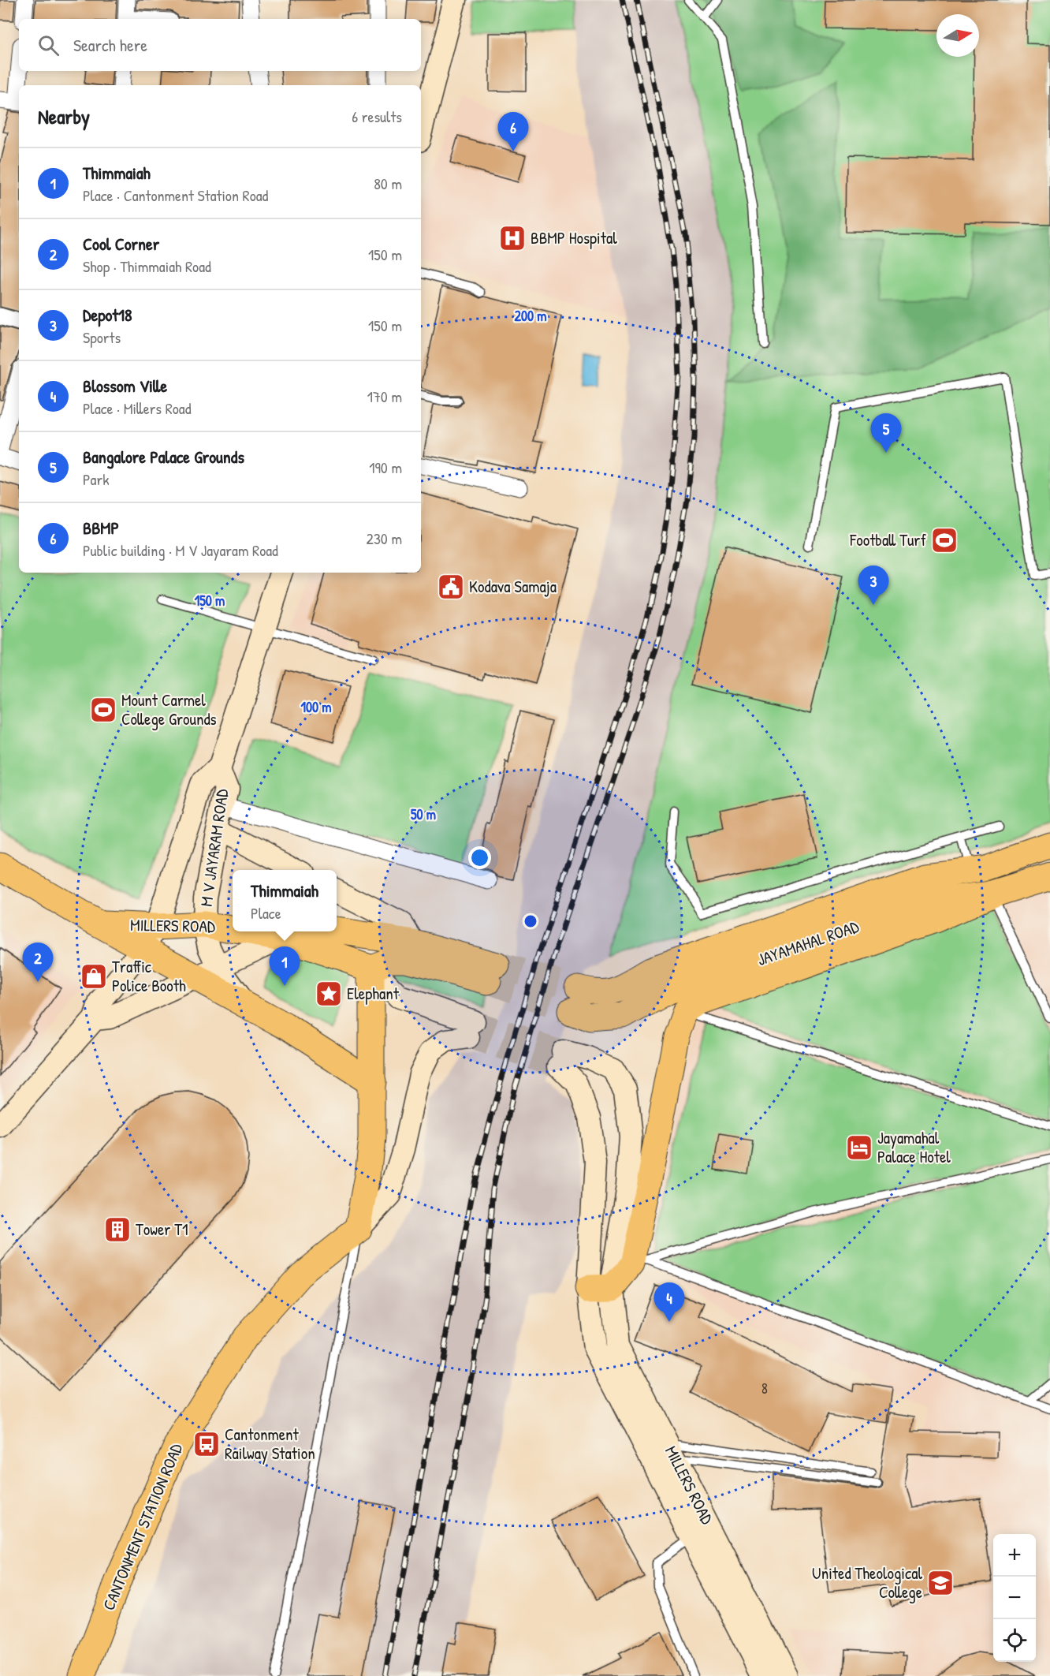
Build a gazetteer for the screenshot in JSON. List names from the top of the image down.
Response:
{
  "streets": {
    "main road": ["MILLERS ROAD", "JAYAMAHAL ROAD", "CANTONMENT STATION ROAD"],
    "street": ["M V JAYARAM ROAD"]
  },
  "crossings": [
    ["M V JAYARAM ROAD", "MILLERS ROAD"]
  ],
  "places": {
    "hospital": ["BBMP Hospital"],
    "sports": ["Football Turf", "Mount Carmel College Grounds"],
    "public building": ["Kodava Samaja"],
    "shop": ["Traffic Police Booth"],
    "place": ["Elephant"],
    "hotel": ["Jayamahal Palace Hotel"],
    "building": ["Tower T1"],
    "bus stop": ["Cantonment Railway Station"],
    "school or university": ["United Theological College"]
  },
  "house_numbers": ["8"],
  "north": "right",
  "page": {
    "search": "Search here",
    "heading": ["Nearby", "6 results"],
    "pins": [
      "6",
      "5",
      "3",
      "2",
      "1",
      "4"
    ],
    "list": [
      {
        "mark": "1",
        "name": "Thimmaiah",
        "note": "Place · Cantonment Station Road",
        "value": "80 m"
      },
      {
        "mark": "2",
        "name": "Cool Corner",
        "note": "Shop · Thimmaiah Road",
        "value": "150 m"
      },
      {
        "mark": "3",
        "name": "Depot18",
        "note": "Sports",
        "value": "150 m"
      },
      {
        "mark": "4",
        "name": "Blossom Ville",
        "note": "Place · Millers Road",
        "value": "170 m"
      },
      {
        "mark": "5",
        "name": "Bangalore Palace Grounds",
        "note": "Park",
        "value": "190 m"
      },
      {
        "mark": "6",
        "name": "BBMP",
        "note": "Public building · M V Jayaram Road",
        "value": "230 m"
      }
    ],
    "popup": ["Thimmaiah", "Place"],
    "map_buttons": ["+", "−"]
  },
  "rings": [
    "200 m",
    "150 m",
    "100 m",
    "50 m"
  ]
}
